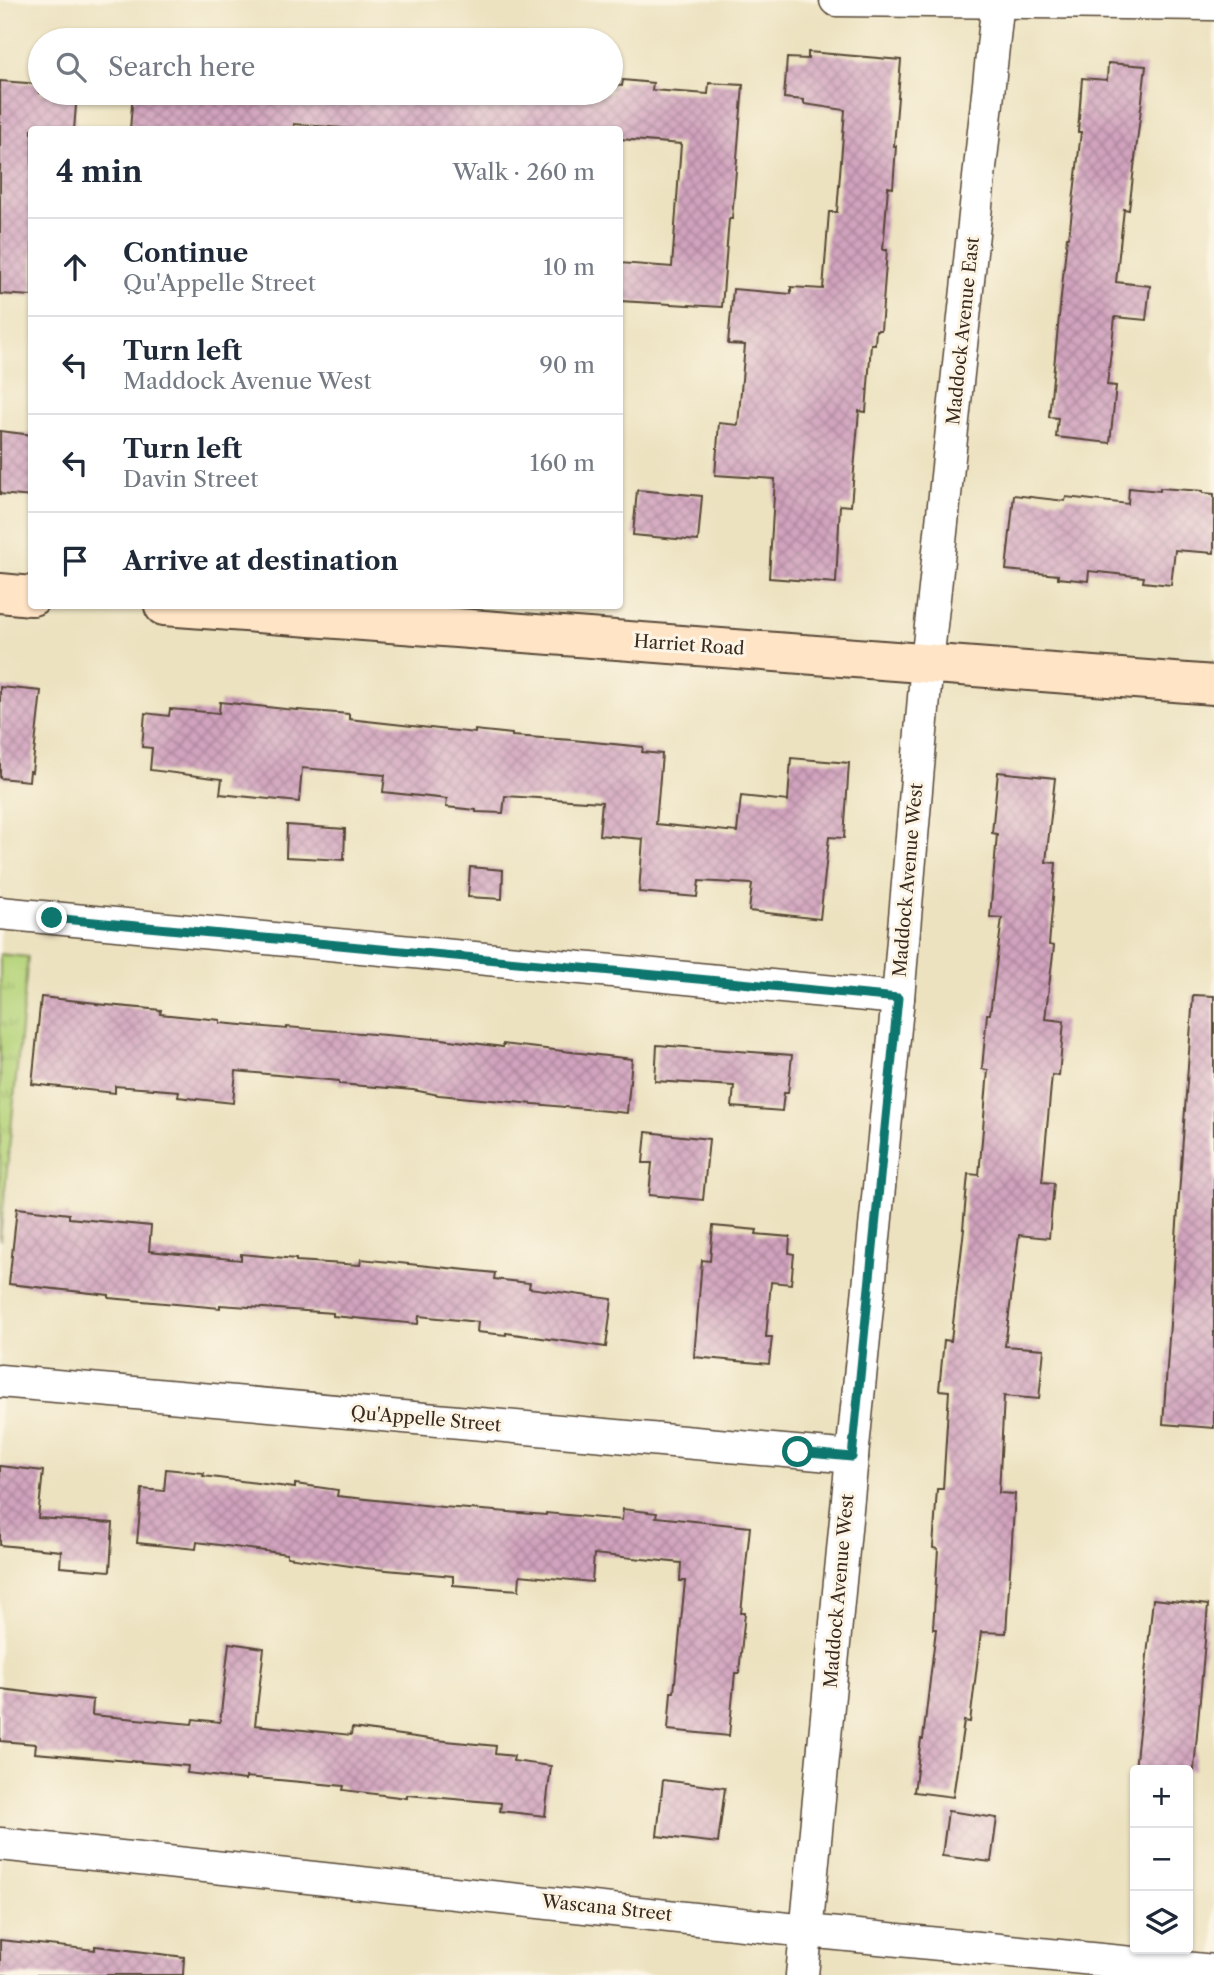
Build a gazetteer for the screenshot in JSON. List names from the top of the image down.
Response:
{
  "streets": {
    "main road": ["Harriet Road"],
    "street": [
      "Maddock Avenue East",
      "Maddock Avenue West",
      "Qu'Appelle Street",
      "Wascana Street"
    ]
  },
  "crossings": [
    ["Maddock Avenue East", "Harriet Road"],
    ["Maddock Avenue East", "Maddock Avenue West"],
    ["Harriet Road", "Maddock Avenue West"],
    ["Maddock Avenue West", "Qu'Appelle Street"],
    ["Maddock Avenue West", "Wascana Street"]
  ],
  "page": {
    "search": "Search here",
    "heading": ["4 min", "Walk · 260 m"],
    "list": [
      ["Continue", "Qu'Appelle Street", "10 m"],
      ["Turn left", "Maddock Avenue West", "90 m"],
      ["Turn left", "Davin Street", "160 m"],
      "Arrive at destination"
    ],
    "map_buttons": ["+", "−"]
  }
}
